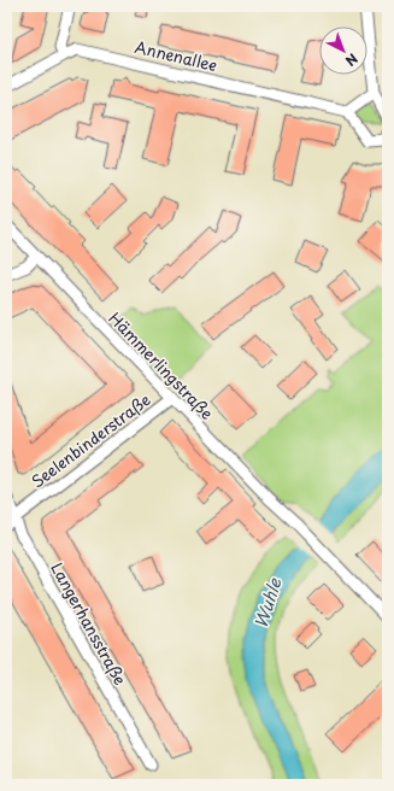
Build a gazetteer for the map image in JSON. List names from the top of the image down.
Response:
{
  "streets": {
    "street": [
      "Annenallee",
      "Hämmerlingstraße",
      "Seelenbinderstraße",
      "Langerhansstraße"
    ]
  },
  "crossings": [
    ["Hämmerlingstraße", "Seelenbinderstraße"],
    ["Seelenbinderstraße", "Langerhansstraße"]
  ],
  "water": ["Wuhle"],
  "north": "bottom right"
}
